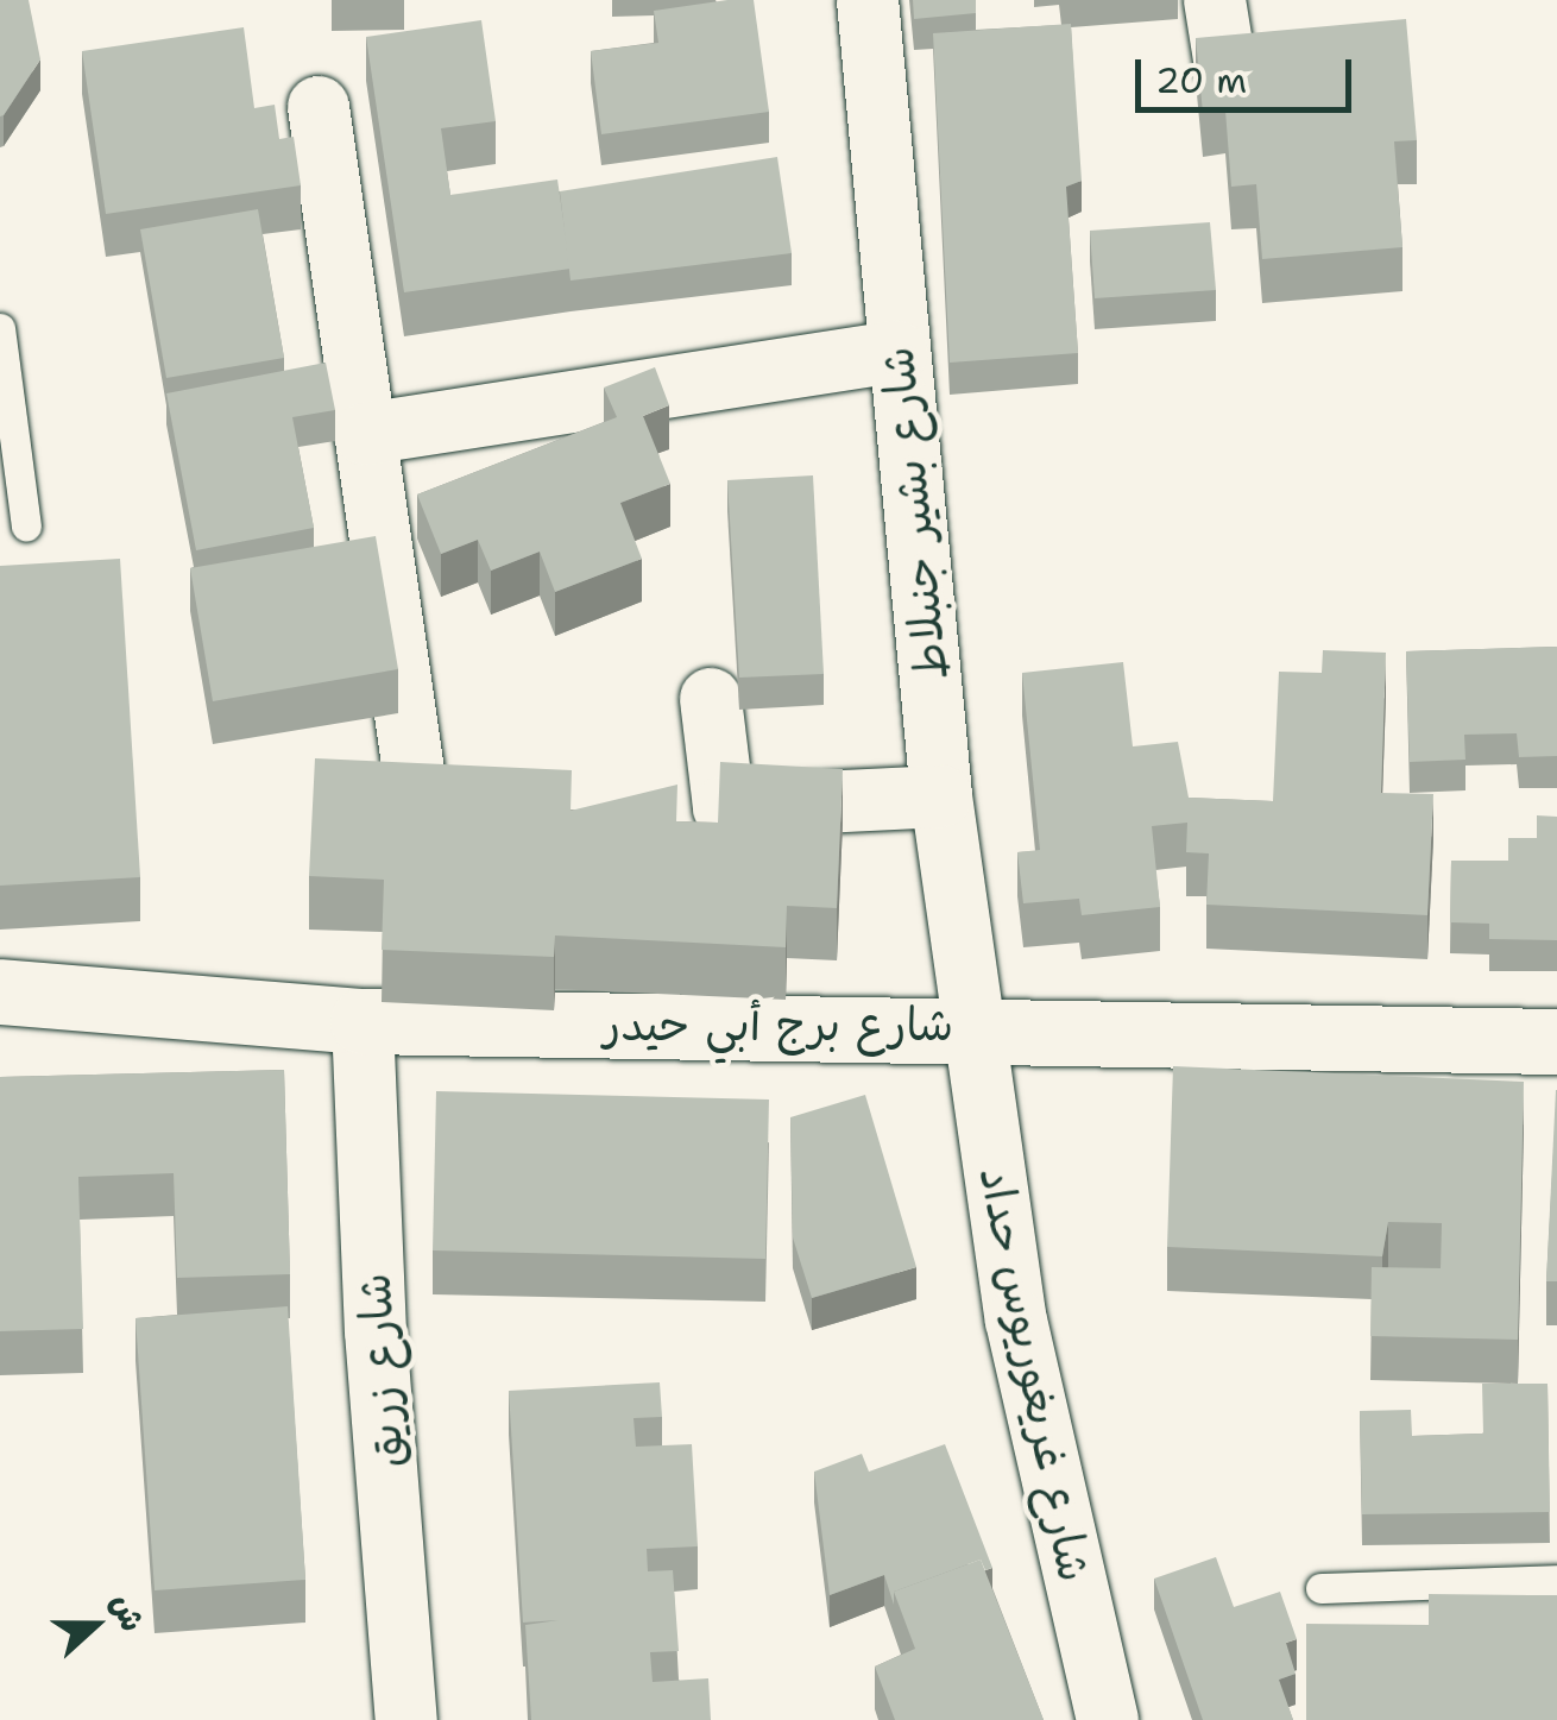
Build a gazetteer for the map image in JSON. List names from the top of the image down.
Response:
{
  "streets": {
    "street": [
      "شارع بشير جنبلاط",
      "شارع برج أبي حيدر",
      "شارع زريق",
      "شارع غريغوريوس حداد"
    ]
  },
  "crossings": [
    ["شارع بشير جنبلاط", "شارع برج أبي حيدر"],
    ["شارع بشير جنبلاط", "شارع غريغوريوس حداد"],
    ["شارع برج أبي حيدر", "شارع زريق"],
    ["شارع برج أبي حيدر", "شارع غريغوريوس حداد"]
  ],
  "scale_bar": "20 m",
  "north": "right"
}
